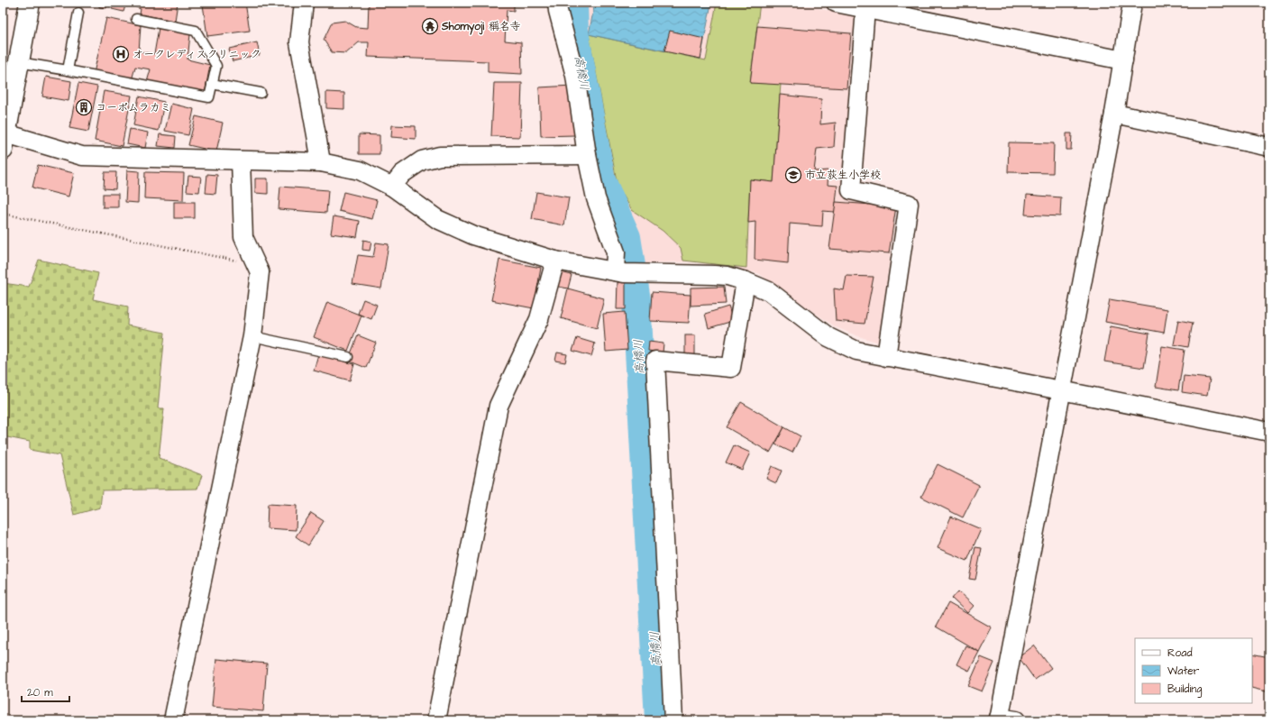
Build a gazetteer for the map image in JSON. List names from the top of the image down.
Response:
{
  "water": ["高橋川"],
  "places": {
    "temple": ["Shomyoji 稱名寺"],
    "hospital": ["オークレディスクリニック"],
    "building": ["コーポムラカミ"],
    "school or university": ["市立荻生小学校"]
  },
  "legend": ["Road", "Water", "Building"],
  "scale_bar": "20 m"
}
